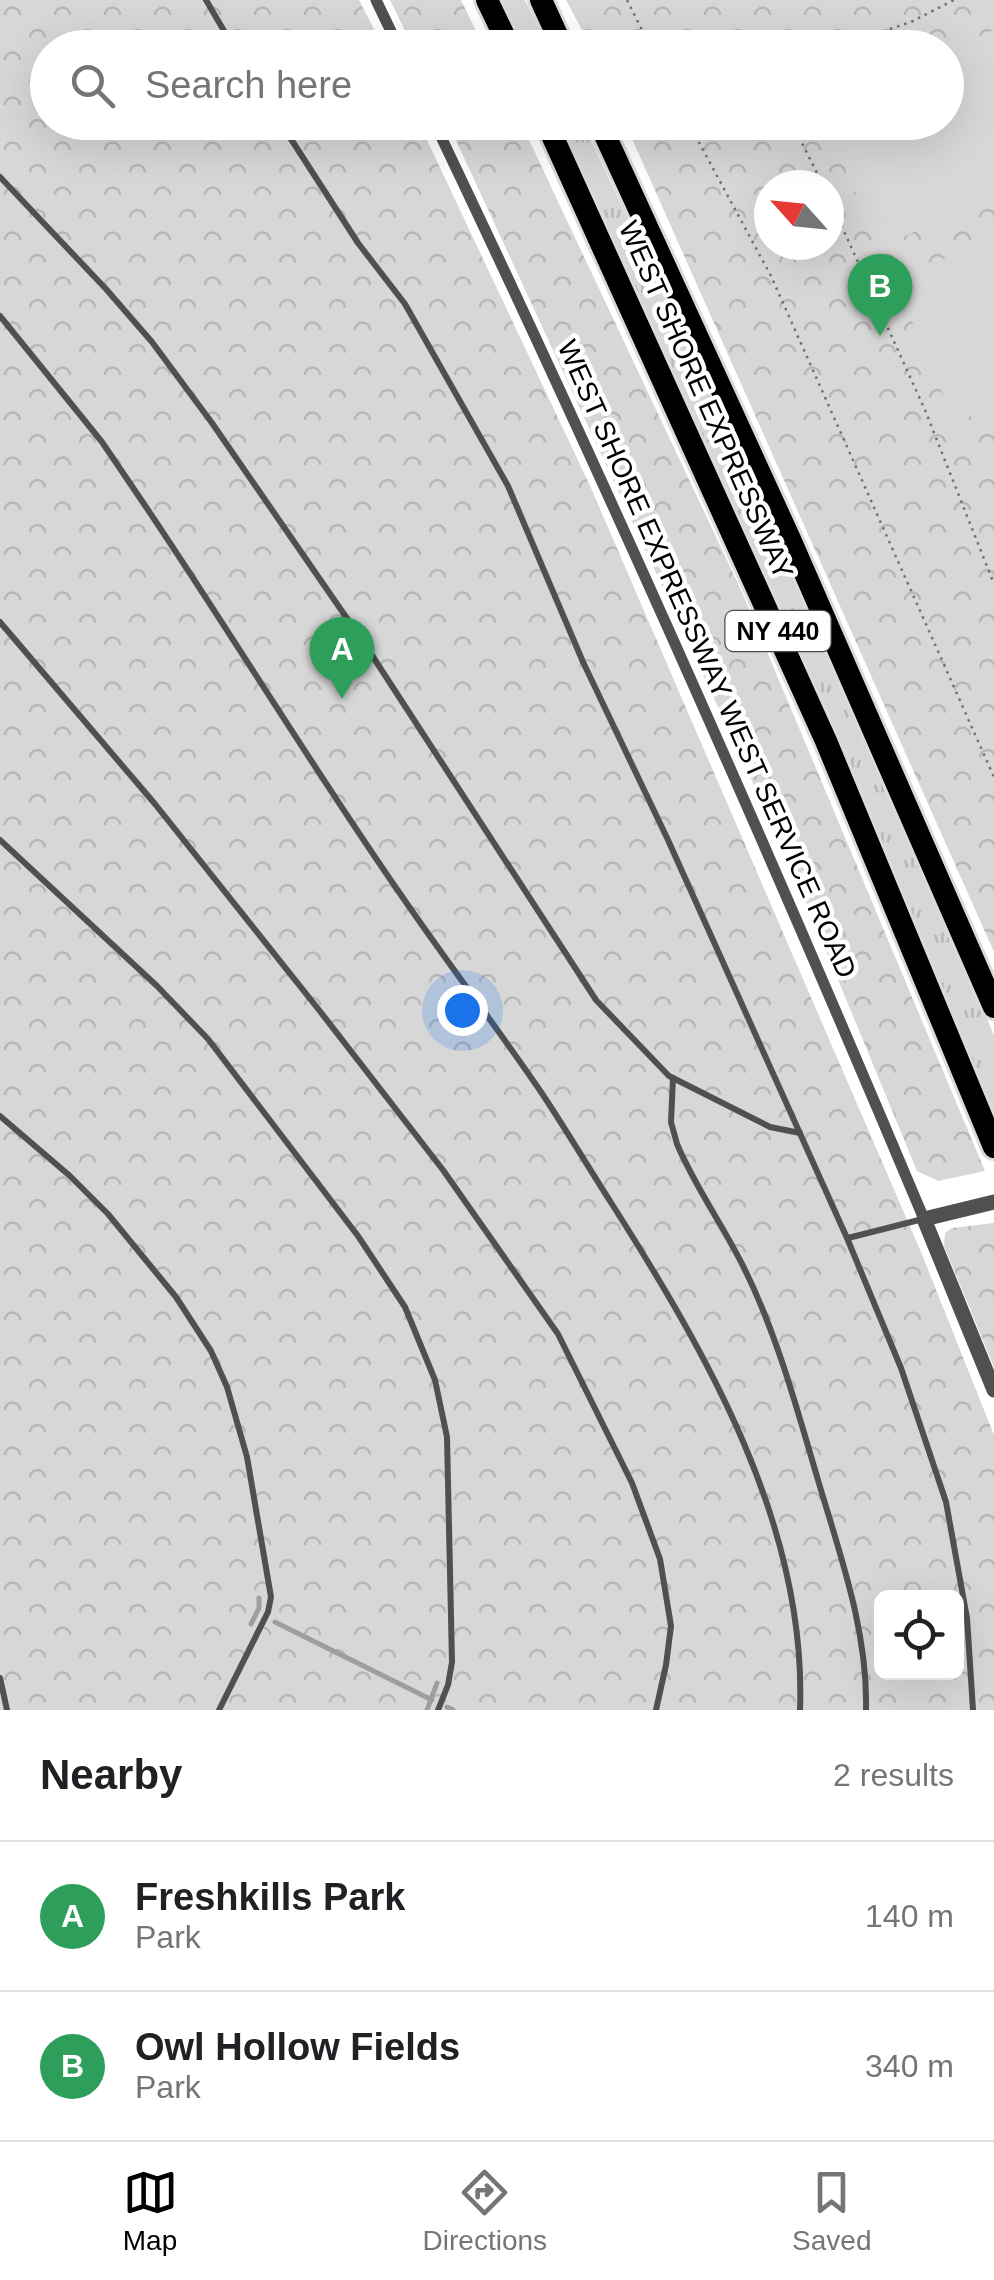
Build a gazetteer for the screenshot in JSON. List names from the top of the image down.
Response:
{
  "streets": {
    "highway": ["WEST SHORE EXPRESSWAY", "NY 440"],
    "street": ["WEST SHORE EXPRESSWAY WEST SERVICE ROAD"]
  },
  "north": "top left",
  "page": {
    "search": "Search here",
    "pins": ["B", "A"],
    "heading": ["Nearby", "2 results"],
    "list": [
      {
        "mark": "A",
        "name": "Freshkills Park",
        "note": "Park",
        "value": "140 m"
      },
      {
        "mark": "B",
        "name": "Owl Hollow Fields",
        "note": "Park",
        "value": "340 m"
      }
    ],
    "nav": ["Map", "Directions", "Saved"]
  }
}
